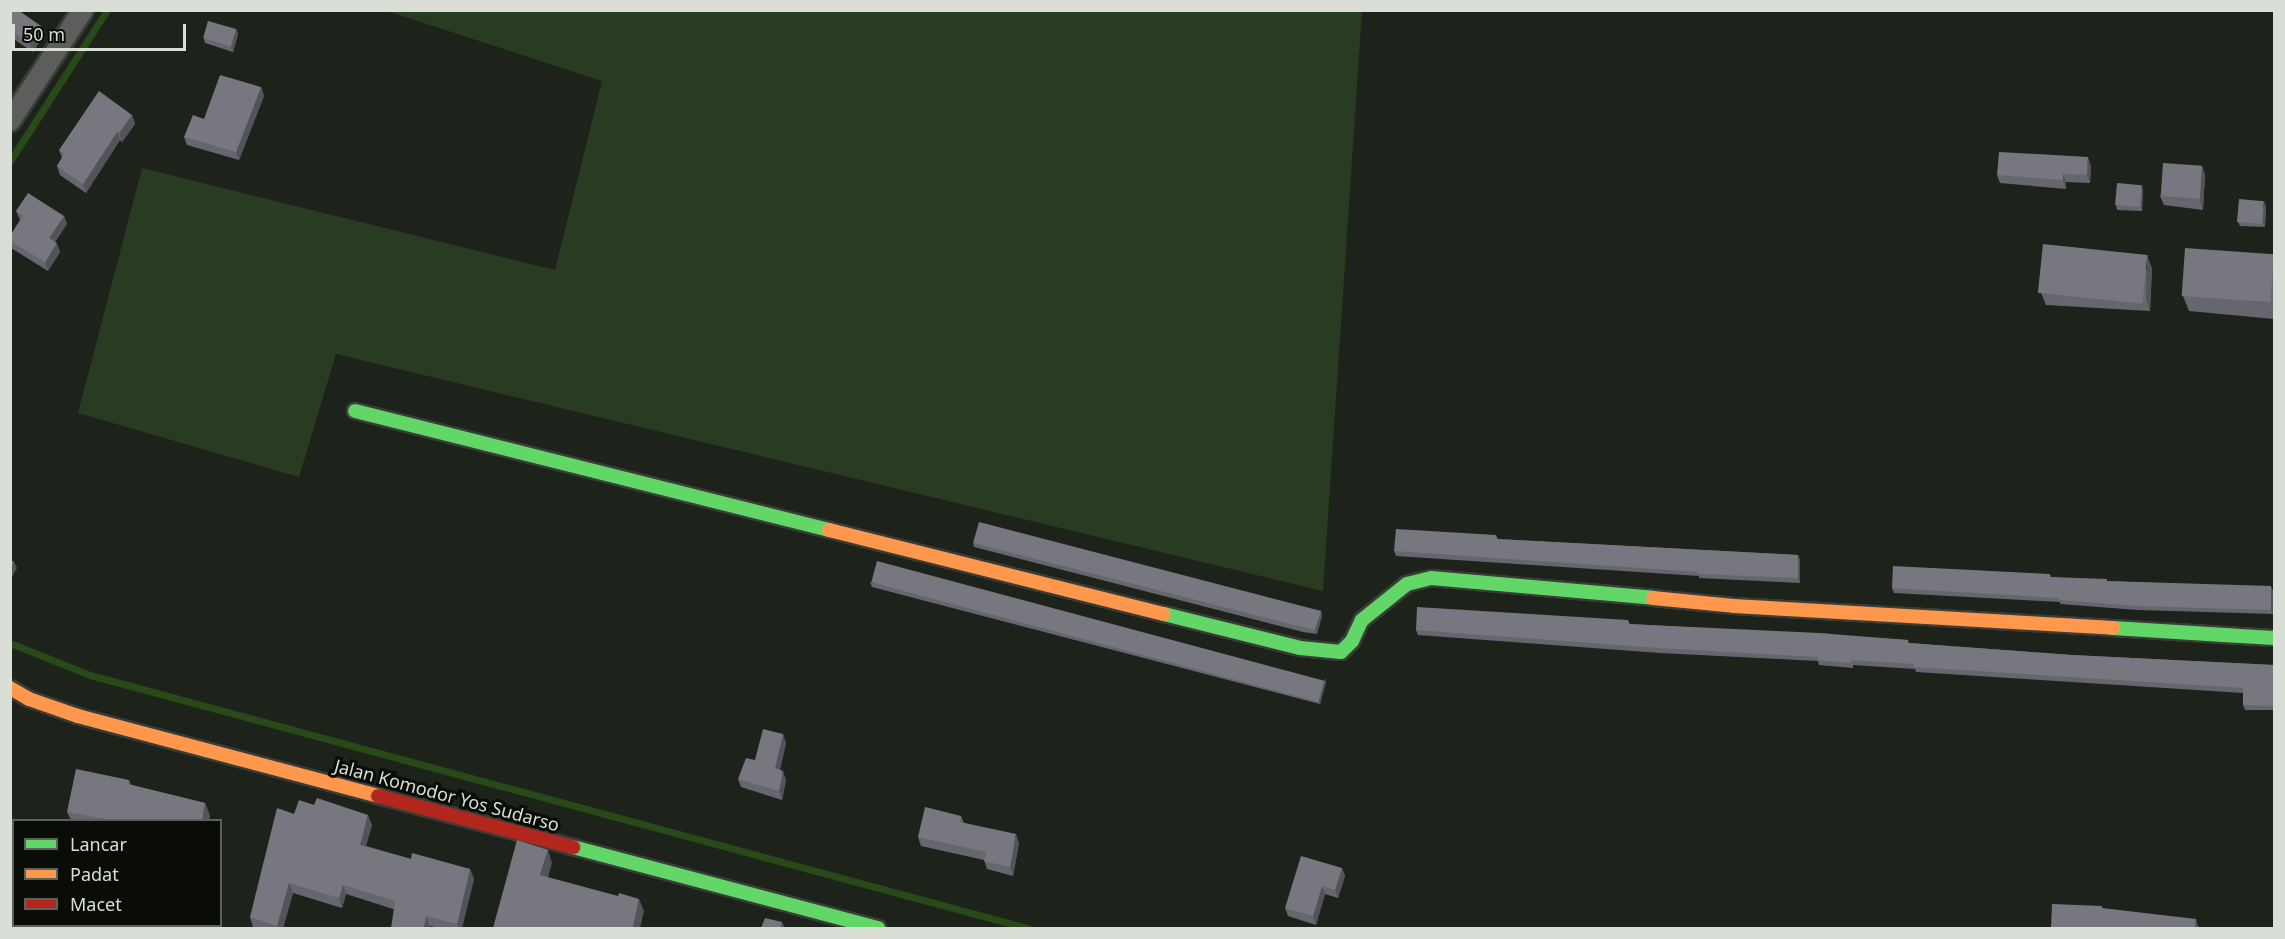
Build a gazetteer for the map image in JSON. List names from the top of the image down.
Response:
{
  "streets": {
    "street": ["Jalan Komodor Yos Sudarso"]
  },
  "legend": ["Lancar", "Padat", "Macet"],
  "scale_bar": "50 m"
}
